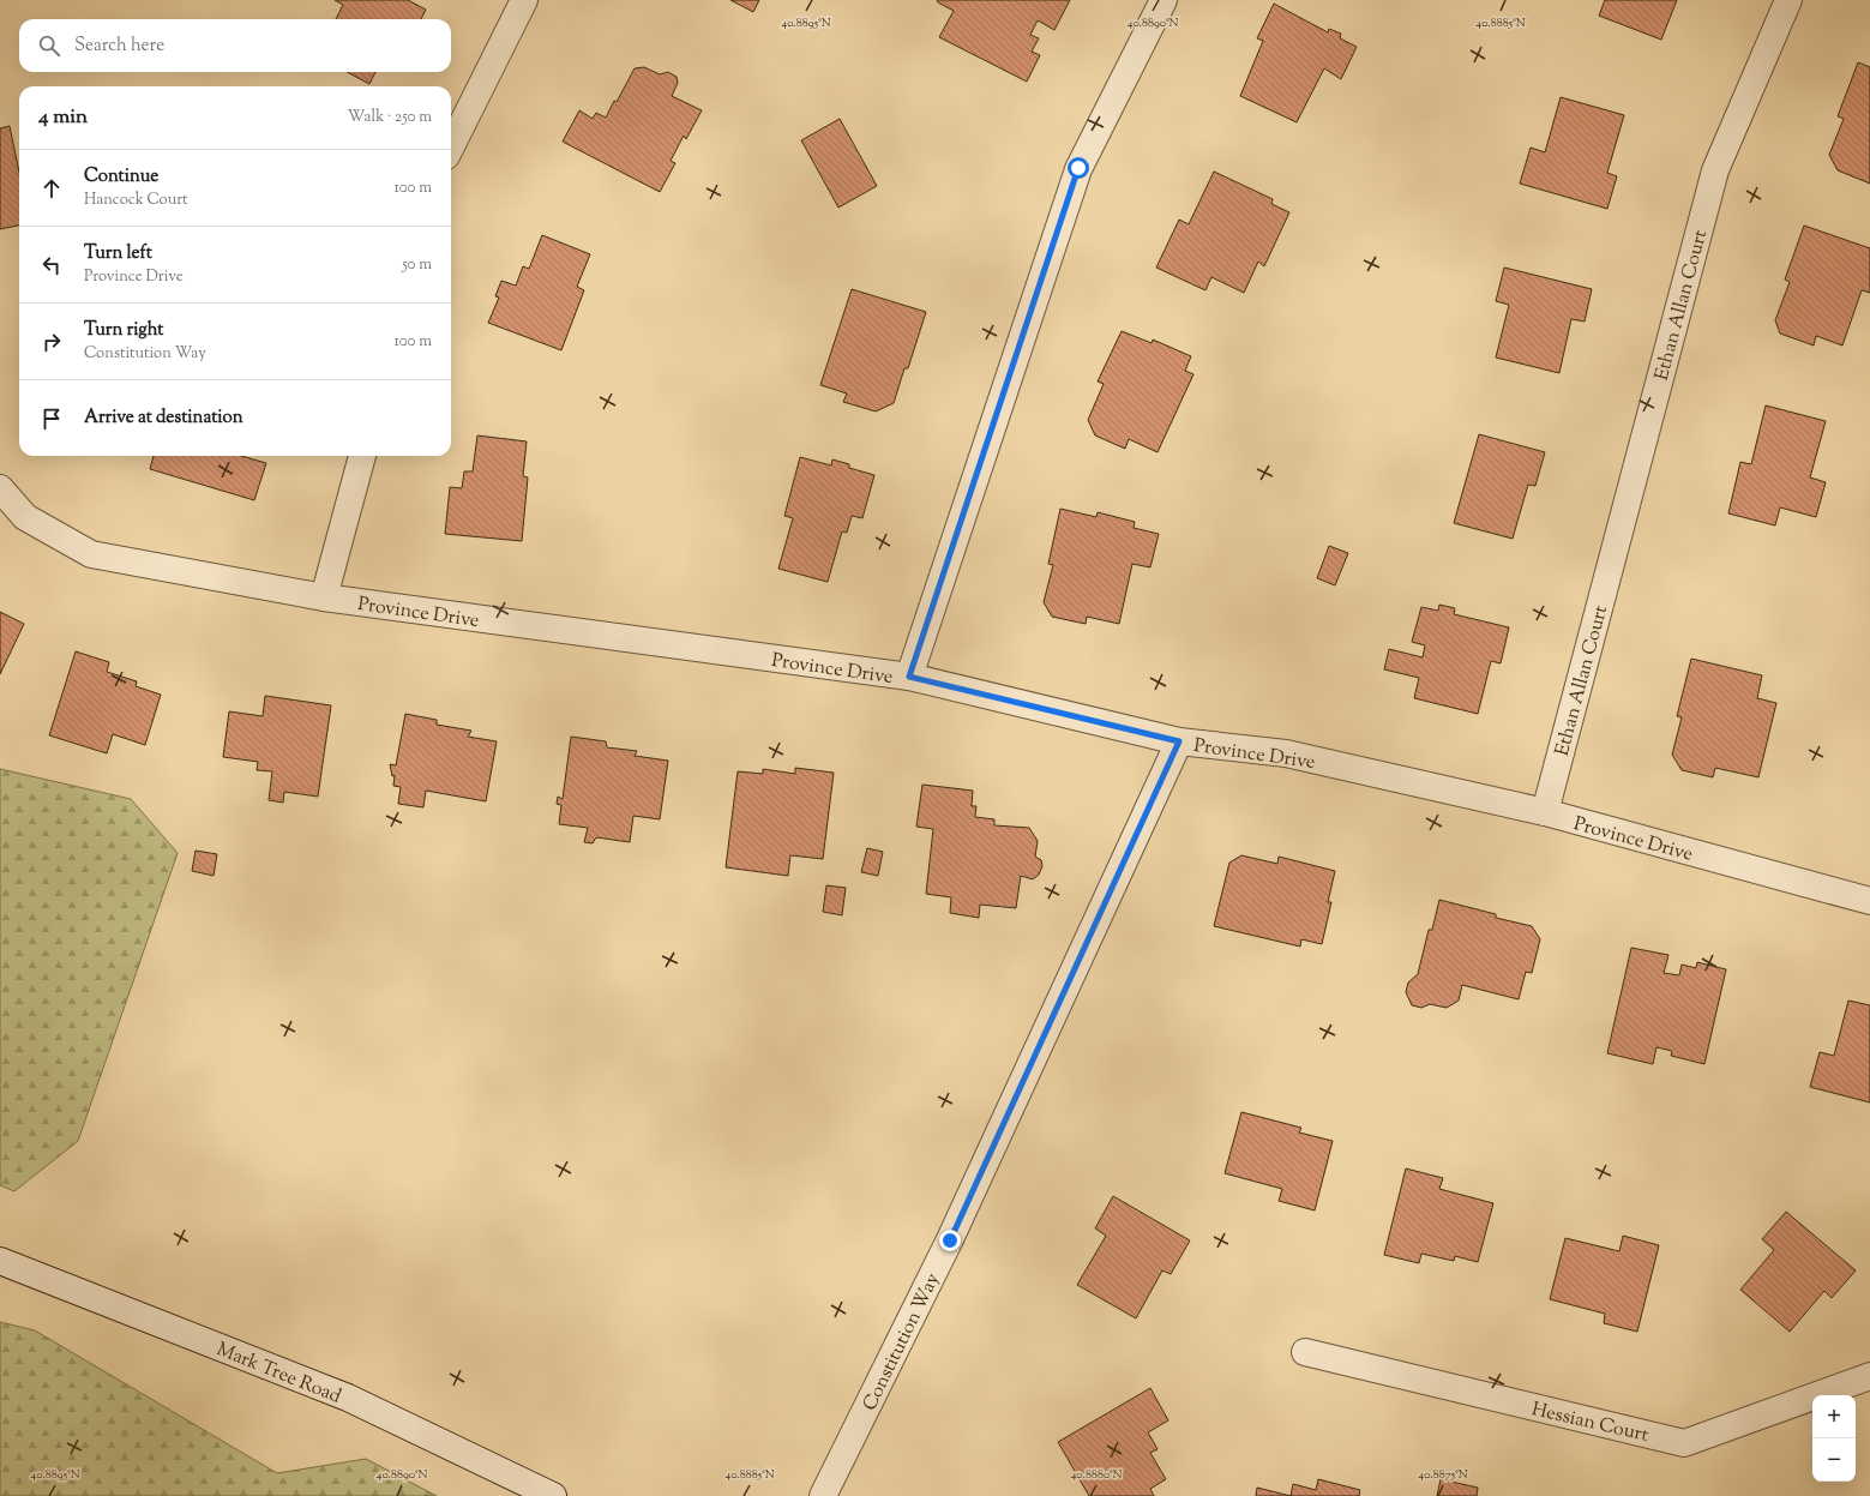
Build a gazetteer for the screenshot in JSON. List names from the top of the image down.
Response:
{
  "streets": {
    "street": [
      "Ethan Allan Court",
      "Province Drive",
      "Constitution Way",
      "Mark Tree Road",
      "Hessian Court"
    ]
  },
  "crossings": [
    ["Ethan Allan Court", "Province Drive"],
    ["Province Drive", "Constitution Way"]
  ],
  "page": {
    "search": "Search here",
    "heading": ["4 min", "Walk · 250 m"],
    "list": [
      ["Continue", "Hancock Court", "100 m"],
      ["Turn left", "Province Drive", "50 m"],
      ["Turn right", "Constitution Way", "100 m"],
      "Arrive at destination"
    ],
    "map_buttons": ["+", "−"]
  },
  "coordinates": [
    "40.8895°N",
    "40.8890°N",
    "40.8885°N",
    "40.8880°N",
    "40.8875°N"
  ]
}
